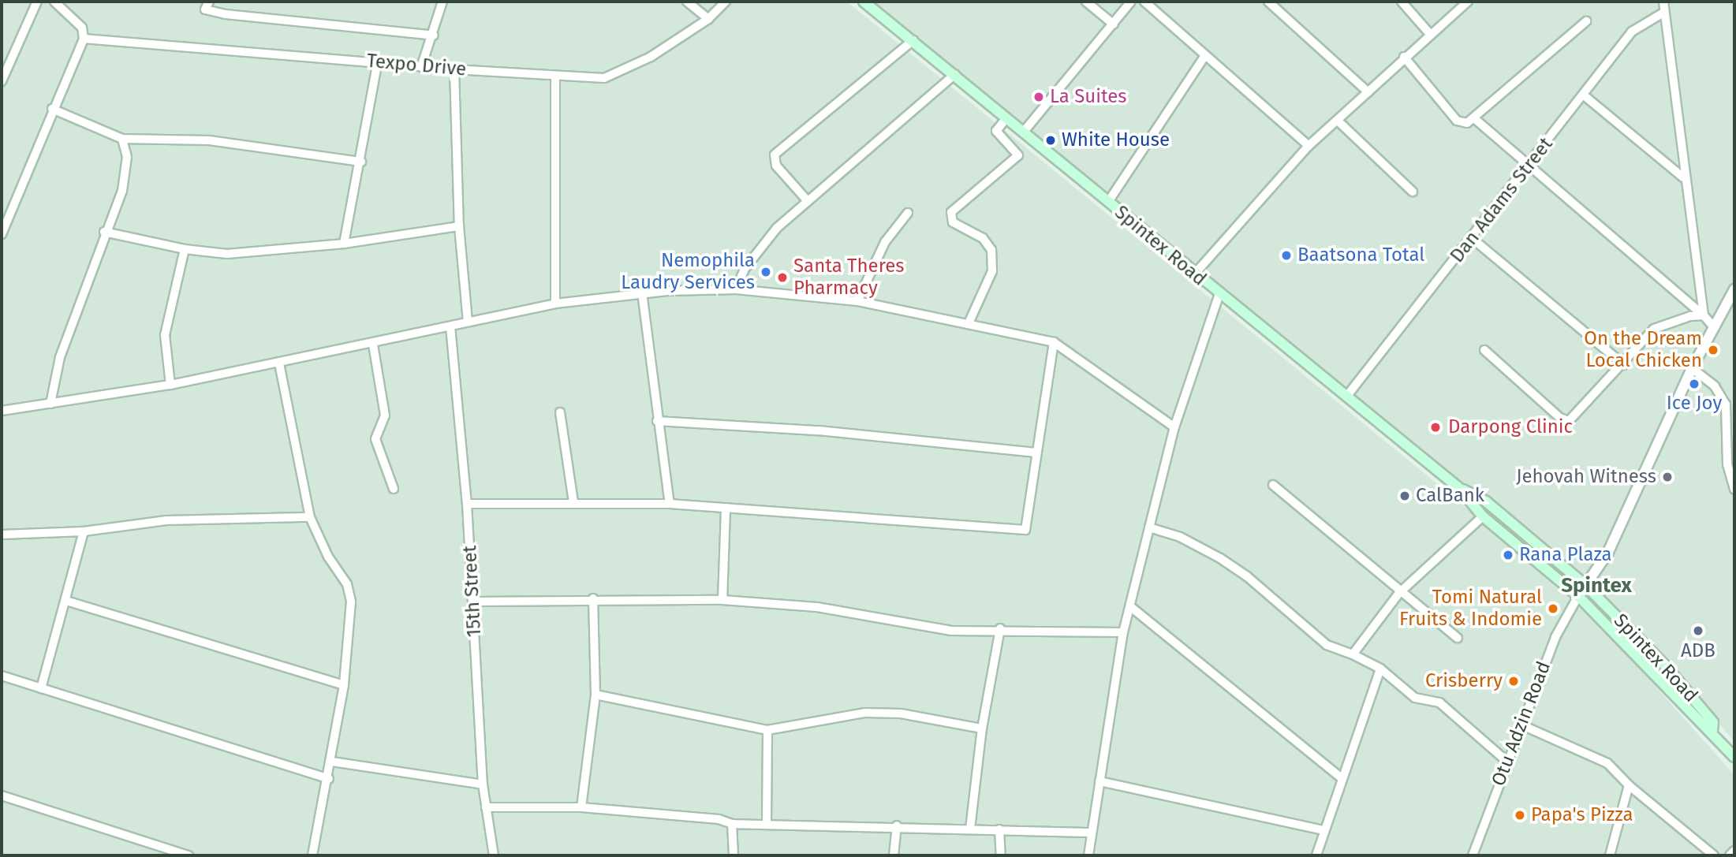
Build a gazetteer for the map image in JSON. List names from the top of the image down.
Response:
{
  "streets": {
    "main road": ["Spintex Road"],
    "street": [
      "Texpo Drive",
      "Dan Adams Street",
      "15th Street",
      "Otu Adzin Road"
    ]
  },
  "crossings": [
    ["Dan Adams Street", "Spintex Road"],
    ["Spintex Road", "Otu Adzin Road"]
  ],
  "districts": ["Spintex"],
  "places": [
    "La Suites",
    "White House",
    "Baatsona Total",
    "Nemophila Laudry Services",
    "Santa Theres Pharmacy",
    "On the Dream Local Chicken",
    "Ice Joy",
    "Darpong Clinic",
    "Jehovah Witness",
    "CalBank",
    "Rana Plaza",
    "Tomi Natural Fruits & Indomie",
    "ADB",
    "Crisberry",
    "Papa's Pizza"
  ]
}
